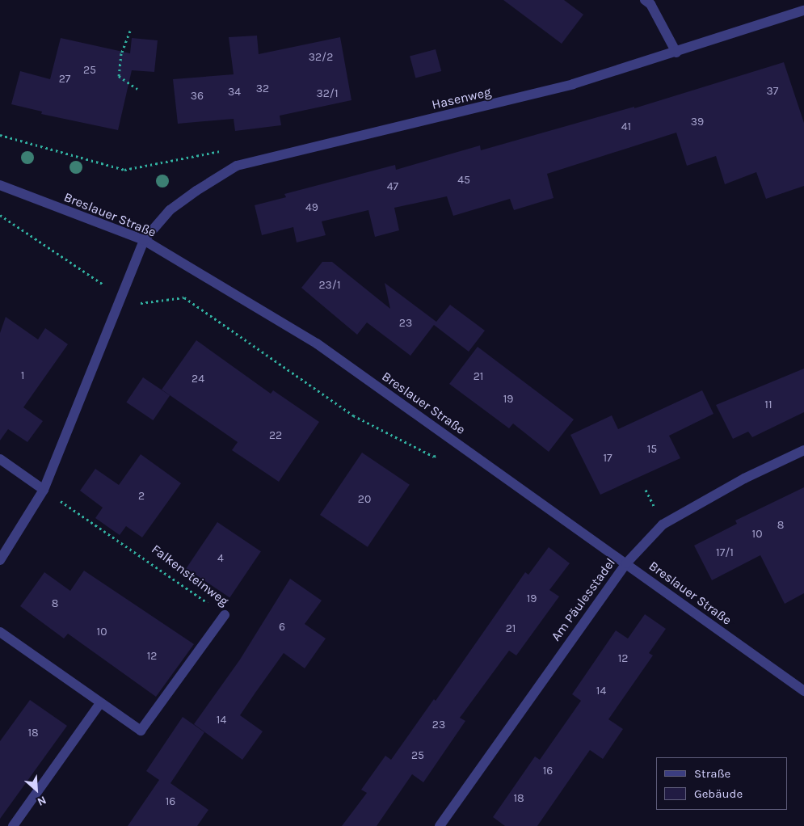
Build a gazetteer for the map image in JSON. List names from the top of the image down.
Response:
{
  "streets": {
    "street": [
      "Hasenweg",
      "Breslauer Straße",
      "Falkensteinweg",
      "Am Päulesstadel"
    ]
  },
  "crossings": [
    ["Hasenweg", "Breslauer Straße"],
    ["Breslauer Straße", "Am Päulesstadel"]
  ],
  "house_numbers": [
    "32/2",
    "25",
    "27",
    "32",
    "37",
    "34",
    "32/1",
    "36",
    "39",
    "41",
    "45",
    "47",
    "49",
    "23/1",
    "23",
    "1",
    "21",
    "24",
    "19",
    "11",
    "22",
    "15",
    "17",
    "2",
    "20",
    "8",
    "10",
    "17/1",
    "4",
    "19",
    "8",
    "6",
    "21",
    "10",
    "12",
    "12",
    "14",
    "14",
    "23",
    "18",
    "25",
    "16",
    "18",
    "16"
  ],
  "legend": ["Straße", "Gebäude"],
  "north": "bottom right"
}
